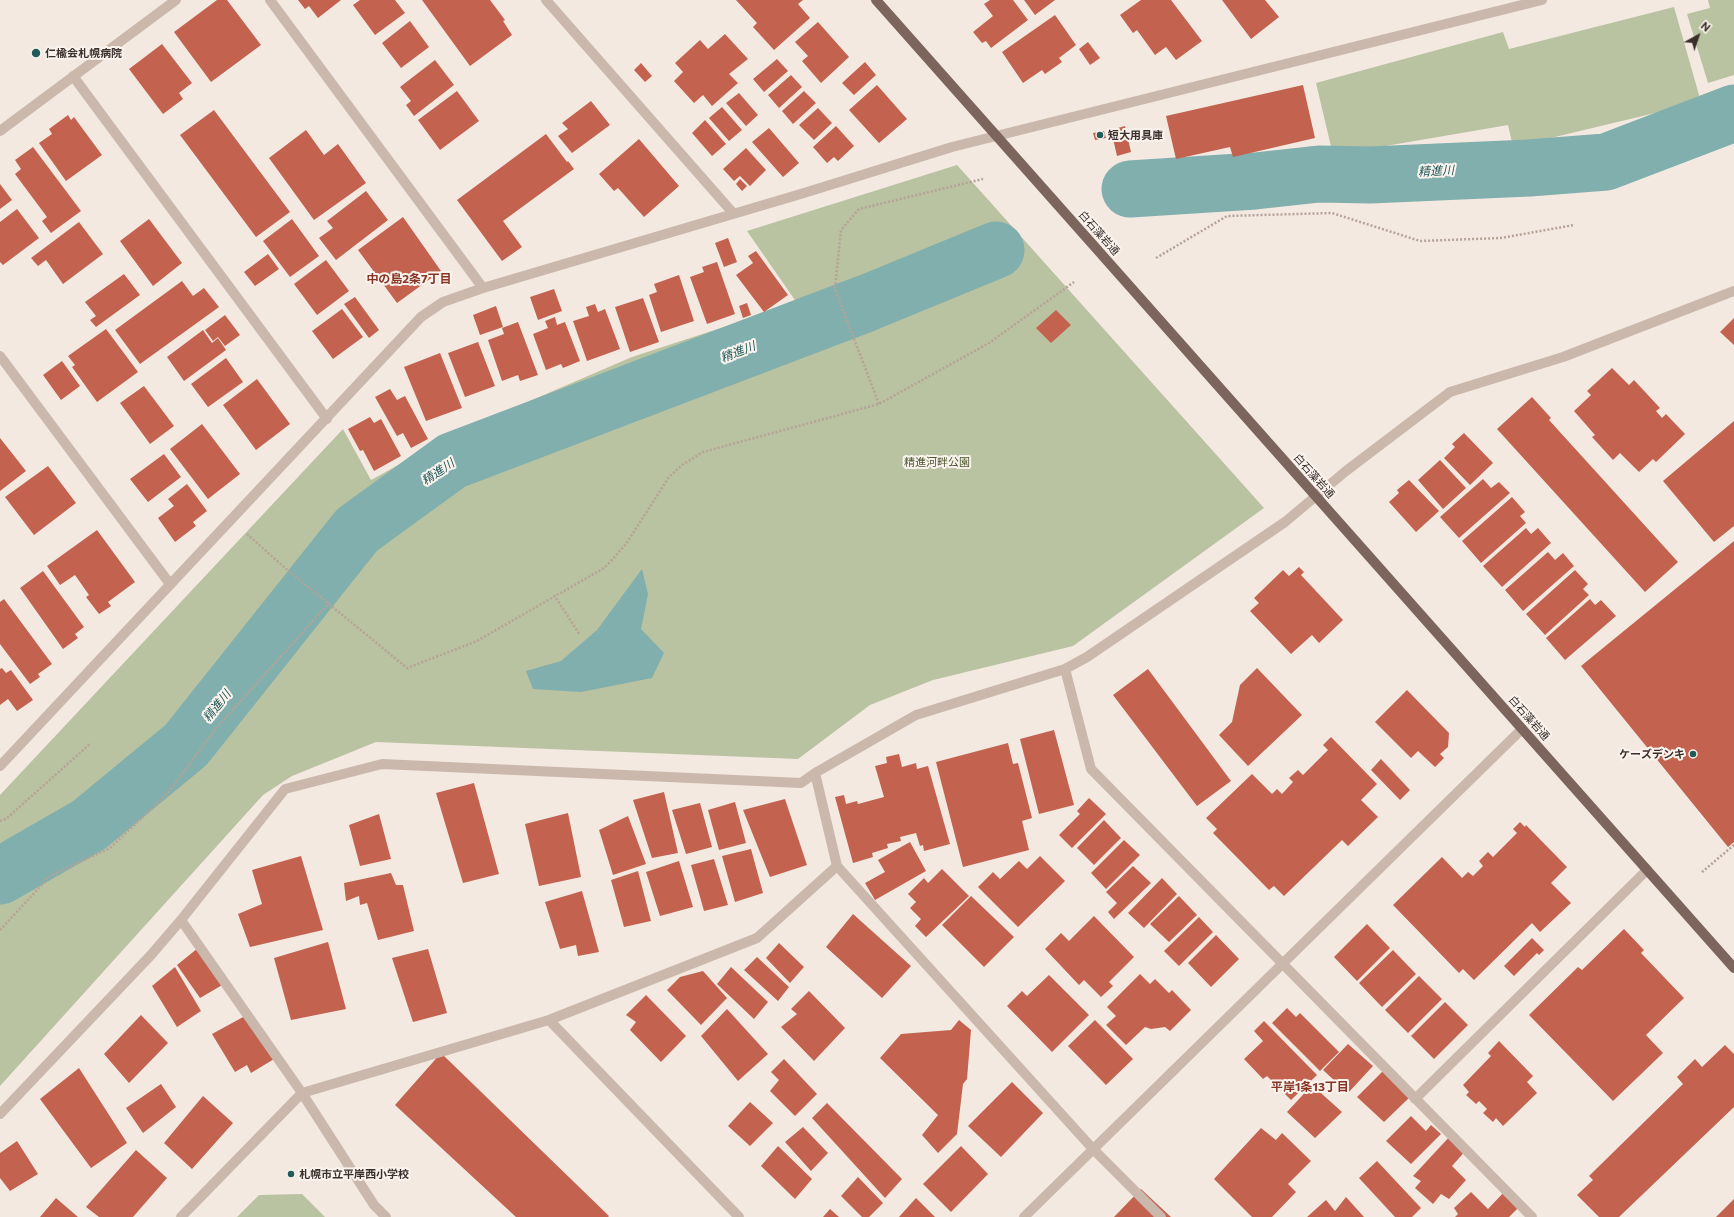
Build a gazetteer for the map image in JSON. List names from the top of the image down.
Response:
{
  "streets": {
    "main road": ["白石藻岩通"]
  },
  "districts": ["中の島2条7丁目", "平岸1条13丁目"],
  "water": ["精進川"],
  "parks": ["精進河畔公園"],
  "places": [
    "仁楡会札幌病院",
    "短大用具庫",
    "ケーズデンキ",
    "札幌市立平岸西小学校"
  ],
  "north": "top right"
}
